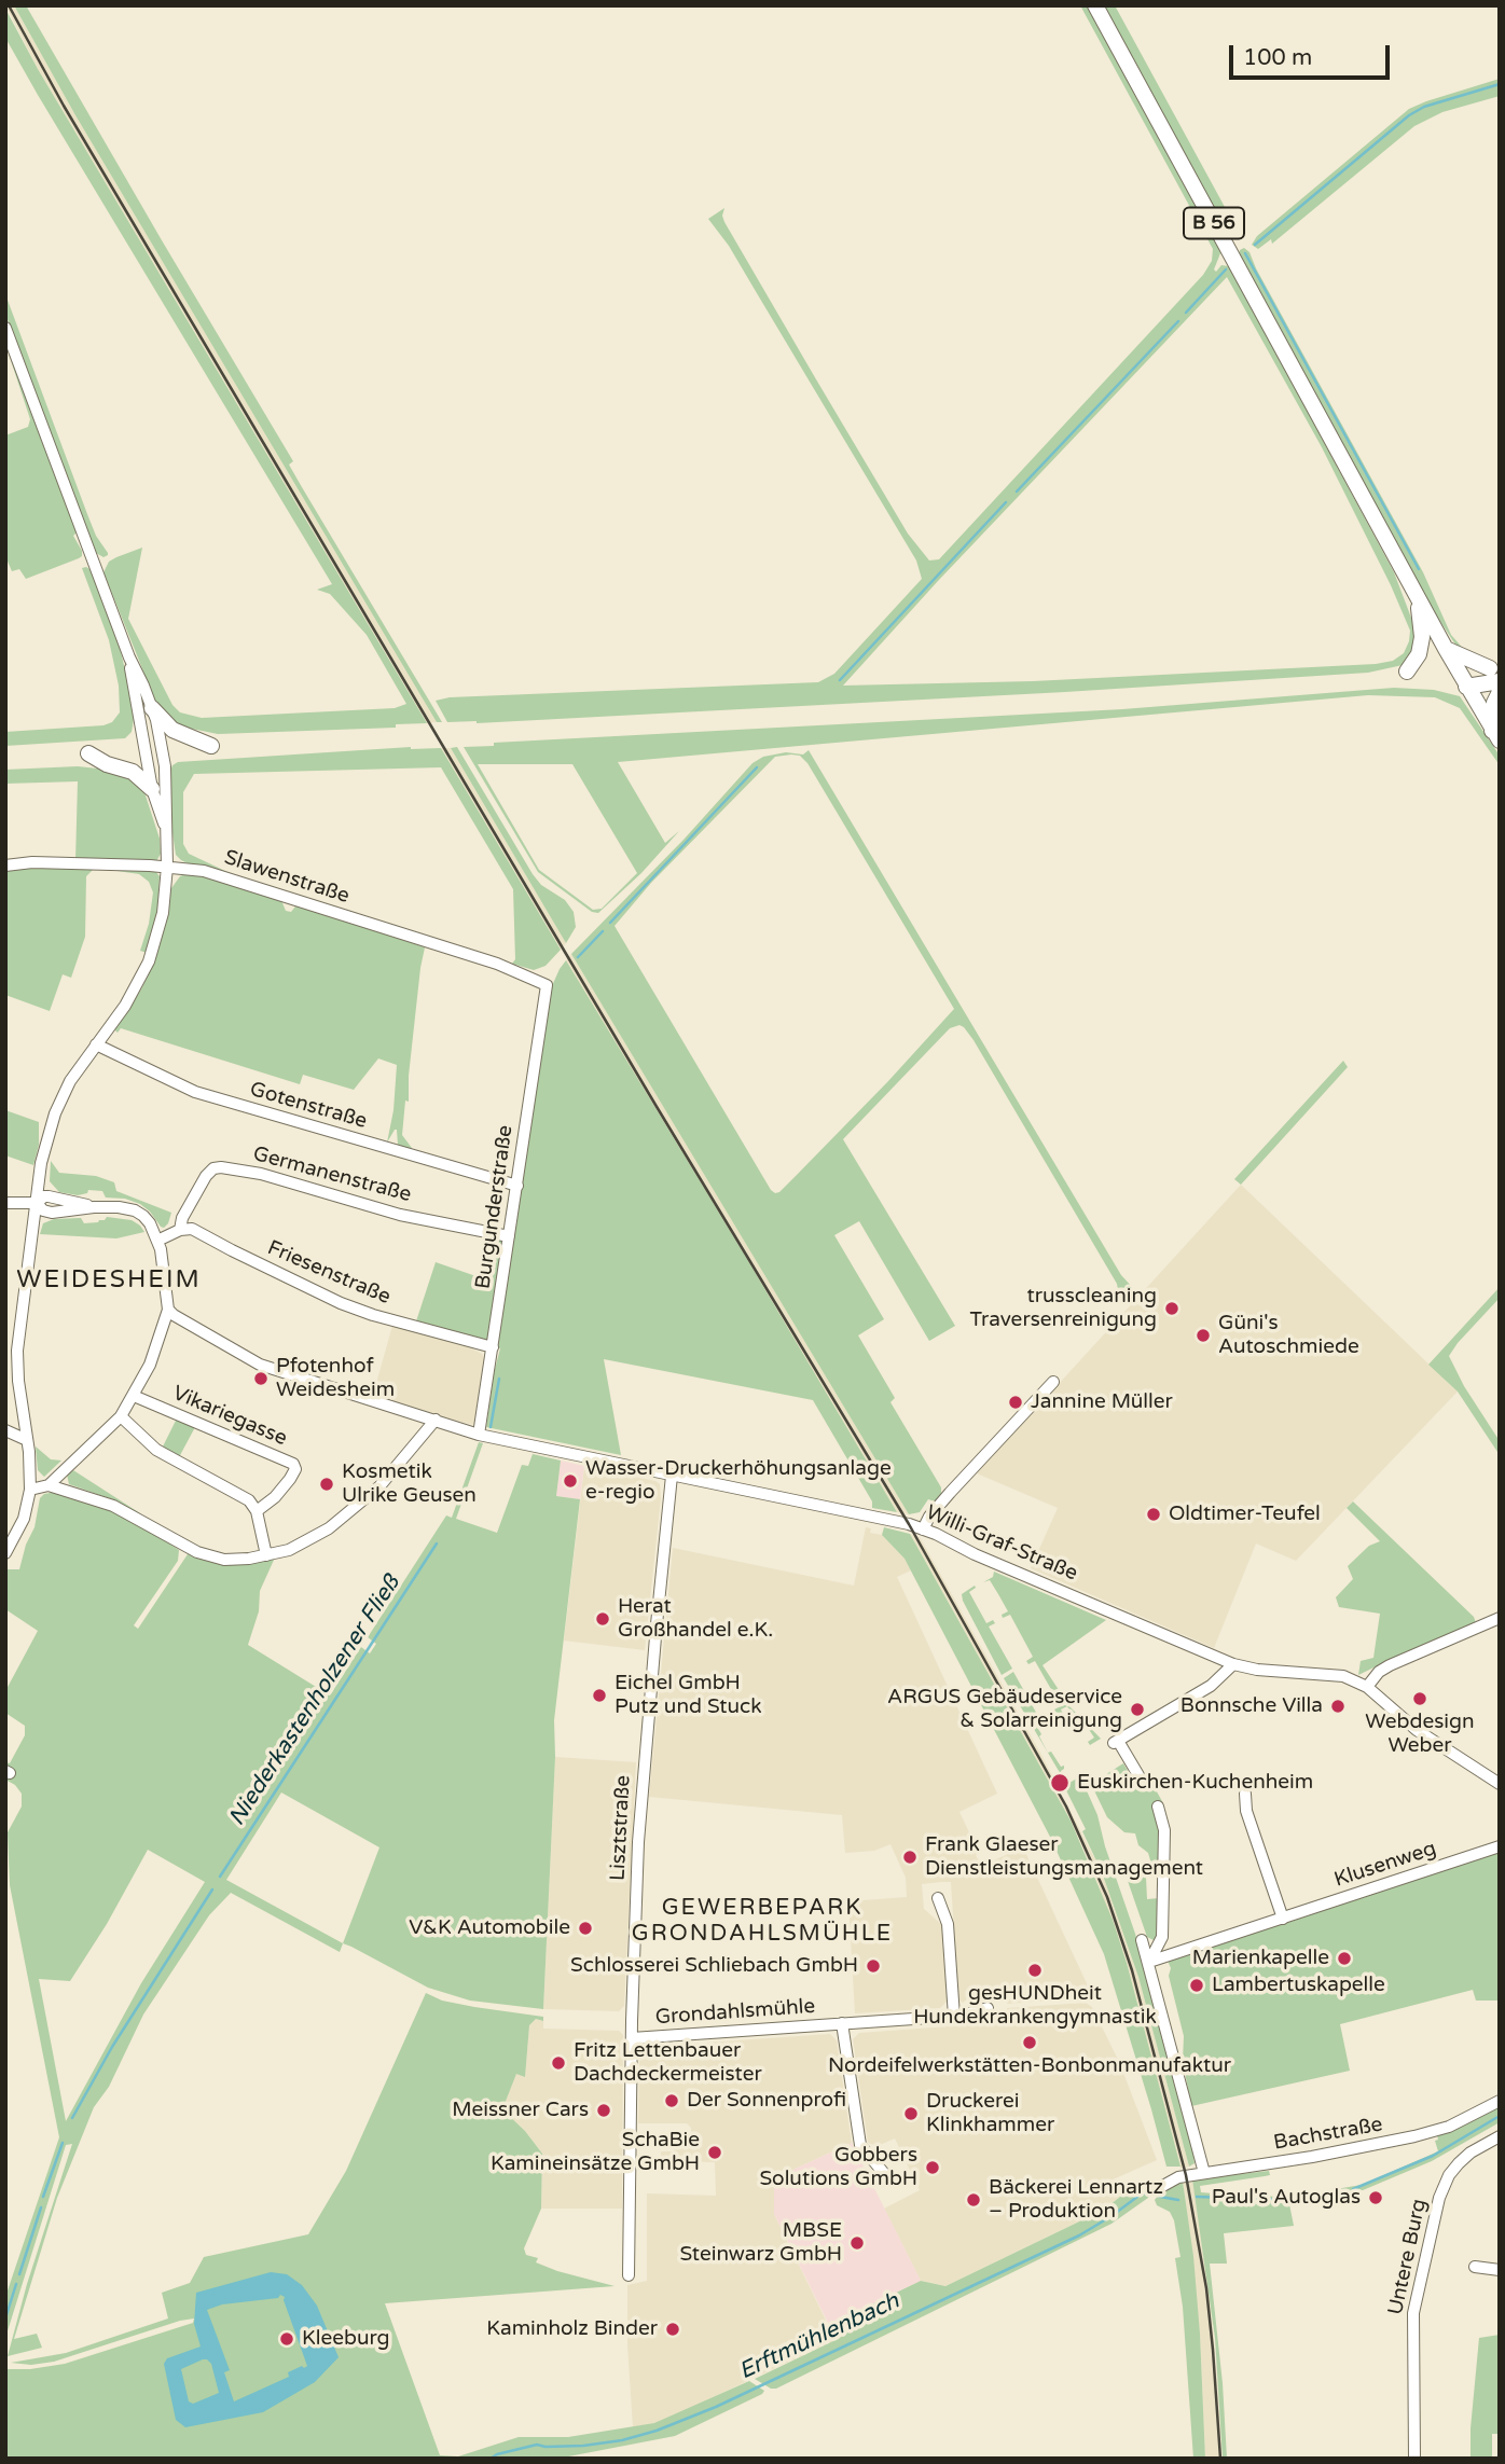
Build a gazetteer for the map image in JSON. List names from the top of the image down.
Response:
{
  "streets": {
    "main road": ["B 56"],
    "street": [
      "Slawenstraße",
      "Gotenstraße",
      "Germanenstraße",
      "Burgunderstraße",
      "Friesenstraße",
      "Vikariegasse",
      "Willi-Graf-Straße",
      "Lisztstraße",
      "Klusenweg",
      "Grondahlsmühle",
      "Bachstraße",
      "Untere Burg"
    ]
  },
  "crossings": [
    ["Slawenstraße", "Burgunderstraße"],
    ["Gotenstraße", "Burgunderstraße"],
    ["Germanenstraße", "Burgunderstraße"],
    ["Germanenstraße", "Friesenstraße"],
    ["Burgunderstraße", "Friesenstraße"],
    ["Burgunderstraße", "Willi-Graf-Straße"],
    ["Willi-Graf-Straße", "Lisztstraße"],
    ["Lisztstraße", "Grondahlsmühle"]
  ],
  "districts": ["WEIDESHEIM", "GEWERBEPARK GRONDAHLSMÜHLE"],
  "water": ["Niederkastenholzener Fließ", "Erftmühlenbach"],
  "places": [
    "trusscleaning Traversenreinigung",
    "Güni's Autoschmiede",
    "Pfotenhof Weidesheim",
    "Jannine Müller",
    "Wasser-Druckerhöhungsanlage e-regio",
    "Kosmetik Ulrike Geusen",
    "Oldtimer-Teufel",
    "Herat Großhandel e.K.",
    "Eichel GmbH Putz und Stuck",
    "Webdesign Weber",
    "Bonnsche Villa",
    "ARGUS Gebäudeservice & Solarreinigung",
    "Euskirchen-Kuchenheim",
    "Frank Glaeser Dienstleistungsmanagement",
    "V&K Automobile",
    "Marienkapelle",
    "Schlosserei Schliebach GmbH",
    "gesHUNDheit Hundekrankengymnastik",
    "Lambertuskapelle",
    "Nordeifelwerkstätten-Bonbonmanufaktur",
    "Fritz Lettenbauer Dachdeckermeister",
    "Der Sonnenprofi",
    "Meissner Cars",
    "Druckerei Klinkhammer",
    "SchaBie Kamineinsätze GmbH",
    "Gobbers Solutions GmbH",
    "Paul's Autoglas",
    "Bäckerei Lennartz – Produktion",
    "MBSE Steinwarz GmbH",
    "Kaminholz Binder",
    "Kleeburg"
  ],
  "scale_bar": "100 m"
}
